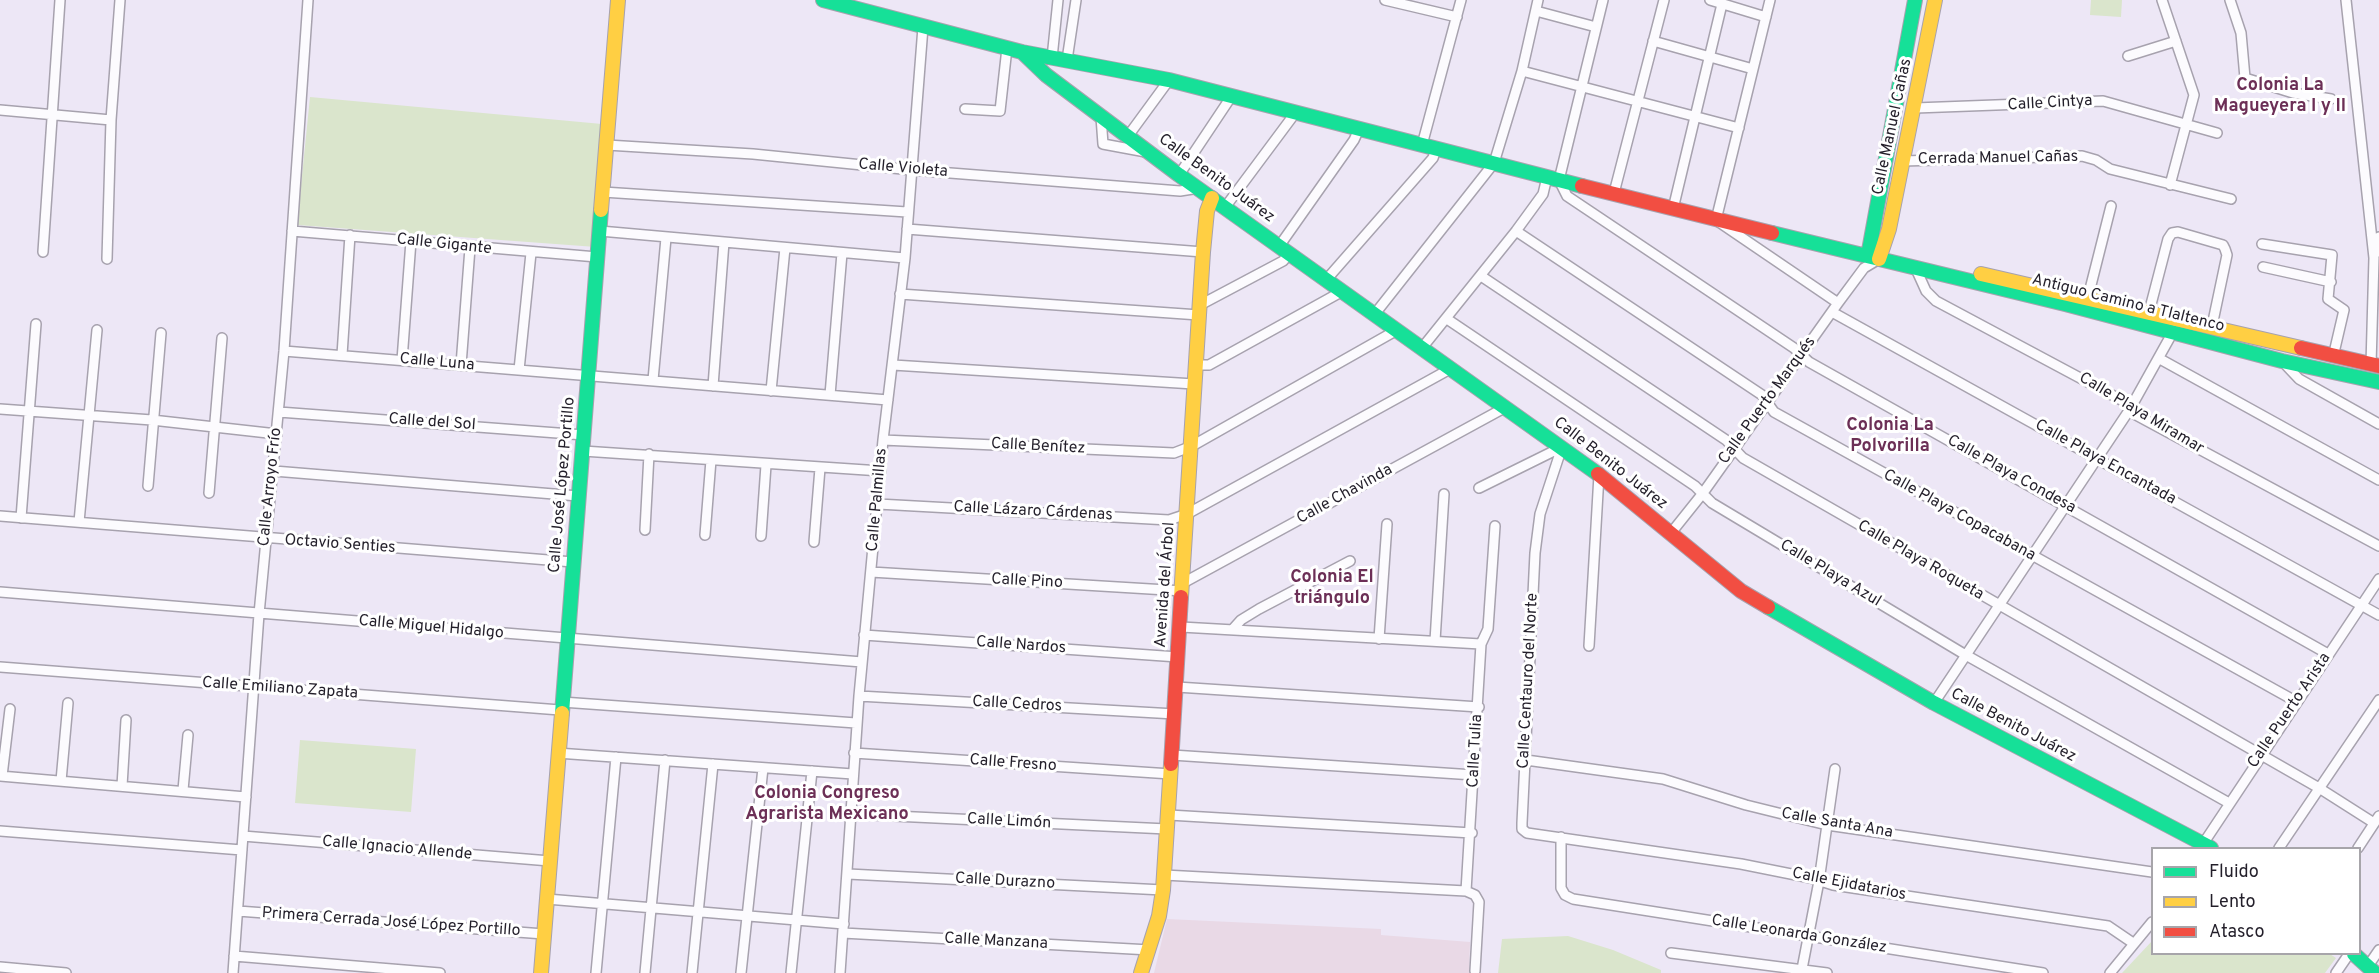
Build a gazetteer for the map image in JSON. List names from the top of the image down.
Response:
{
  "streets": {
    "street": [
      "Calle Cintya",
      "Calle Manuel Cañas",
      "Cerrada Manuel Cañas",
      "Calle Violeta",
      "Calle Benito Juárez",
      "Calle Gigante",
      "Antiguo Camino a Tlaltenco",
      "Calle Luna",
      "Calle Puerto Marqués",
      "Calle Playa Miramar",
      "Calle del Sol",
      "Calle Benítez",
      "Calle Playa Encantada",
      "Calle Playa Condesa",
      "Calle José López Portillo",
      "Calle Arroyo Frío",
      "Calle Chavinda",
      "Calle Palmillas",
      "Calle Lázaro Cárdenas",
      "Calle Playa Copacabana",
      "Octavio Senties",
      "Calle Playa Roqueta",
      "Calle Playa Azul",
      "Calle Pino",
      "Avenida del Árbol",
      "Calle Miguel Hidalgo",
      "Calle Nardos",
      "Calle Centauro del Norte",
      "Calle Emiliano Zapata",
      "Calle Cedros",
      "Calle Puerto Arista",
      "Calle Tulia",
      "Calle Fresno",
      "Calle Limón",
      "Calle Santa Ana",
      "Calle Ignacio Allende",
      "Calle Durazno",
      "Calle Ejidatarios",
      "Primera Cerrada José López Portillo",
      "Calle Leonarda González",
      "Calle Manzana"
    ]
  },
  "crossings": [
    ["Calle Cintya", "Calle Manuel Cañas"],
    ["Calle Manuel Cañas", "Cerrada Manuel Cañas"],
    ["Calle Manuel Cañas", "Calle Benito Juárez"],
    ["Calle Manuel Cañas", "Antiguo Camino a Tlaltenco"],
    ["Calle Manuel Cañas", "Calle Puerto Marqués"],
    ["Calle Violeta", "Calle Benito Juárez"],
    ["Calle Violeta", "Calle José López Portillo"],
    ["Calle Violeta", "Calle Palmillas"],
    ["Calle Benito Juárez", "Antiguo Camino a Tlaltenco"],
    ["Calle Benito Juárez", "Calle Puerto Marqués"],
    ["Calle Benito Juárez", "Calle Benítez"],
    ["Calle Benito Juárez", "Calle Playa Condesa"],
    ["Calle Benito Juárez", "Calle Chavinda"],
    ["Calle Benito Juárez", "Calle Palmillas"],
    ["Calle Benito Juárez", "Calle Lázaro Cárdenas"],
    ["Calle Benito Juárez", "Avenida del Árbol"],
    ["Calle Benito Juárez", "Calle Centauro del Norte"],
    ["Calle Benito Juárez", "Calle Puerto Arista"],
    ["Calle Gigante", "Calle José López Portillo"],
    ["Calle Gigante", "Calle Arroyo Frío"],
    ["Antiguo Camino a Tlaltenco", "Calle Puerto Marqués"],
    ["Antiguo Camino a Tlaltenco", "Calle Playa Miramar"],
    ["Calle Luna", "Calle José López Portillo"],
    ["Calle Luna", "Calle Arroyo Frío"],
    ["Calle Luna", "Calle Palmillas"],
    ["Calle Puerto Marqués", "Calle Playa Encantada"],
    ["Calle Puerto Marqués", "Calle Playa Condesa"],
    ["Calle Puerto Marqués", "Calle Playa Copacabana"],
    ["Calle Puerto Marqués", "Calle Playa Roqueta"],
    ["Calle Puerto Marqués", "Calle Playa Azul"],
    ["Calle del Sol", "Calle José López Portillo"],
    ["Calle del Sol", "Calle Arroyo Frío"],
    ["Calle Benítez", "Calle Palmillas"],
    ["Calle Benítez", "Avenida del Árbol"],
    ["Calle Playa Encantada", "Calle Puerto Arista"],
    ["Calle Playa Condesa", "Calle Puerto Arista"],
    ["Calle José López Portillo", "Octavio Senties"],
    ["Calle José López Portillo", "Calle Miguel Hidalgo"],
    ["Calle José López Portillo", "Calle Emiliano Zapata"],
    ["Calle José López Portillo", "Calle Ignacio Allende"],
    ["Calle José López Portillo", "Primera Cerrada José López Portillo"],
    ["Calle José López Portillo", "Calle Manzana"],
    ["Calle Arroyo Frío", "Octavio Senties"],
    ["Calle Arroyo Frío", "Calle Miguel Hidalgo"],
    ["Calle Arroyo Frío", "Calle Emiliano Zapata"],
    ["Calle Arroyo Frío", "Calle Ignacio Allende"],
    ["Calle Arroyo Frío", "Primera Cerrada José López Portillo"],
    ["Calle Chavinda", "Calle Pino"],
    ["Calle Chavinda", "Avenida del Árbol"],
    ["Calle Palmillas", "Calle Lázaro Cárdenas"],
    ["Calle Palmillas", "Calle Pino"],
    ["Calle Palmillas", "Calle Miguel Hidalgo"],
    ["Calle Palmillas", "Calle Nardos"],
    ["Calle Palmillas", "Calle Emiliano Zapata"],
    ["Calle Palmillas", "Calle Cedros"],
    ["Calle Palmillas", "Calle Fresno"],
    ["Calle Palmillas", "Calle Limón"],
    ["Calle Palmillas", "Calle Durazno"],
    ["Calle Palmillas", "Calle Manzana"],
    ["Calle Lázaro Cárdenas", "Avenida del Árbol"],
    ["Calle Playa Copacabana", "Calle Puerto Arista"],
    ["Calle Playa Roqueta", "Calle Puerto Arista"],
    ["Calle Playa Azul", "Calle Puerto Arista"],
    ["Calle Pino", "Avenida del Árbol"],
    ["Avenida del Árbol", "Calle Nardos"],
    ["Avenida del Árbol", "Calle Cedros"],
    ["Avenida del Árbol", "Calle Fresno"],
    ["Avenida del Árbol", "Calle Limón"],
    ["Avenida del Árbol", "Calle Durazno"],
    ["Avenida del Árbol", "Calle Manzana"],
    ["Calle Centauro del Norte", "Calle Santa Ana"],
    ["Calle Centauro del Norte", "Calle Ejidatarios"],
    ["Calle Centauro del Norte", "Calle Leonarda González"],
    ["Calle Ejidatarios", "Calle Leonarda González"]
  ],
  "districts": [
    "Colonia La Magueyera I y II",
    "Colonia La Polvorilla",
    "Colonia El triángulo",
    "Colonia Congreso Agrarista Mexicano"
  ],
  "legend": ["Fluido", "Lento", "Atasco"]
}
